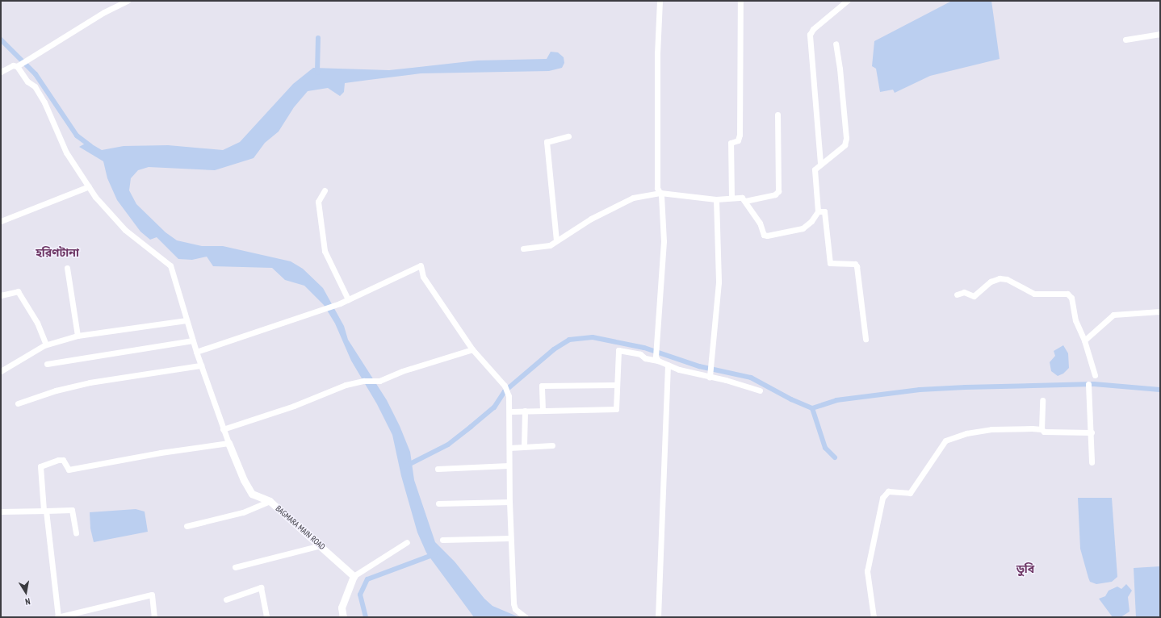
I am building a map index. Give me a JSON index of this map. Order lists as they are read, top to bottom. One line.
{"streets":{"street":["BAGMARA MAIN ROAD"]},"districts":["হরিণটানা","ডুবি"],"north":"bottom"}
